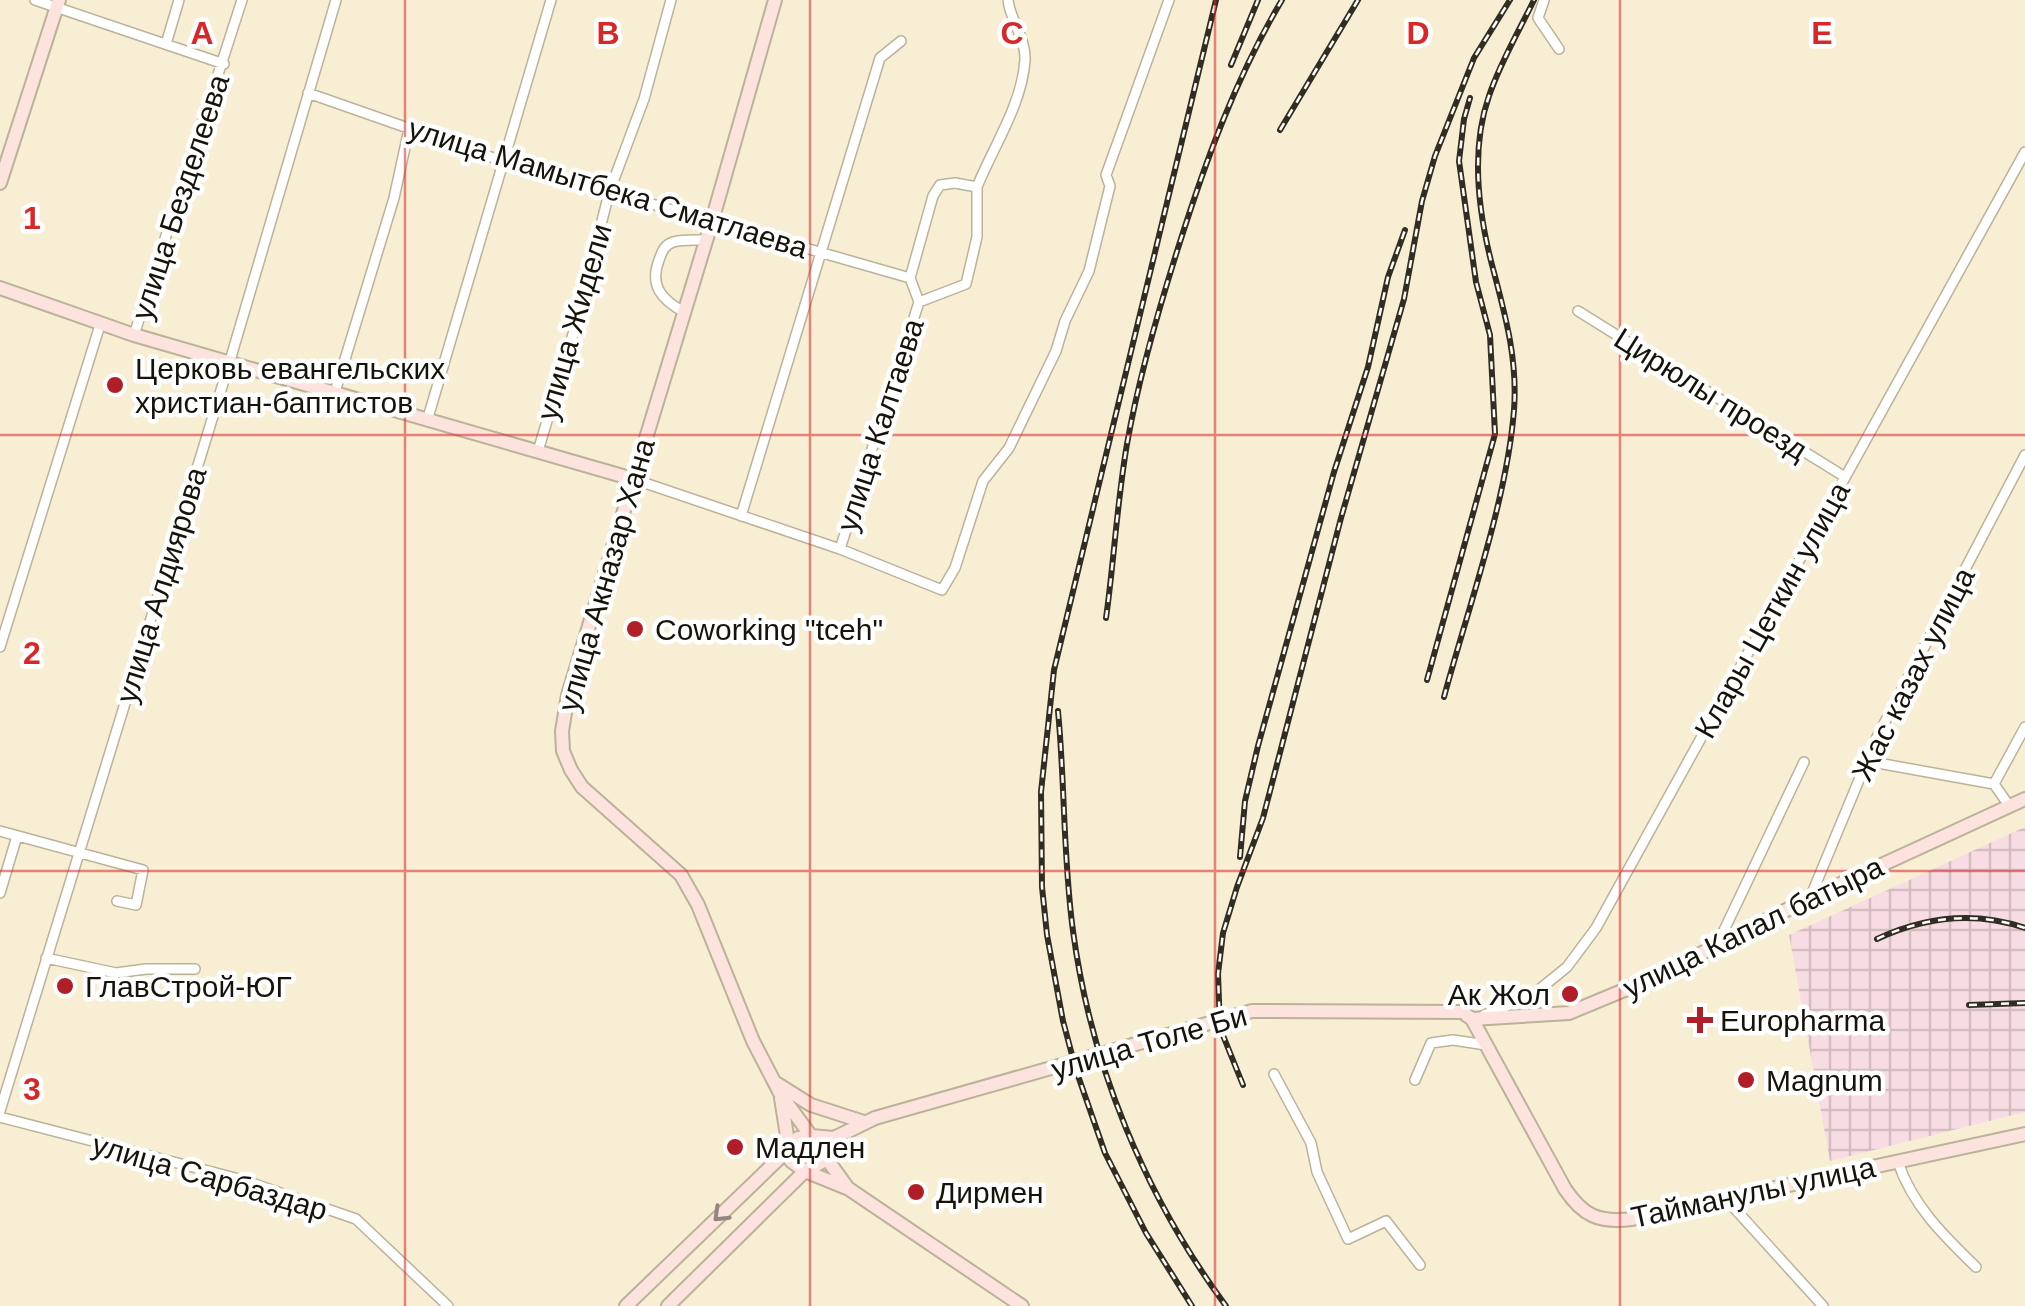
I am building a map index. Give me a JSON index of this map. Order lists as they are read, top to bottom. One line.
{"streets":{"main road":["улица Акназар Хана","улица Капал батыра","улица Толе Би","Тайманулы улица"],"street":["улица Мамытбека Сматлаева","улица Безделеева","улица Жидели","Цирюлы проезд","улица Калтаева","улица Алдиярова","Клары Цеткин улица","Жас казах улица","улица Сарбаздар"]},"crossings":[["улица Мамытбека Сматлаева","улица Жидели"],["улица Мамытбека Сматлаева","улица Калтаева"],["улица Мамытбека Сматлаева","улица Акназар Хана"],["улица Мамытбека Сматлаева","улица Алдиярова"],["Цирюлы проезд","Клары Цеткин улица"],["улица Алдиярова","улица Сарбаздар"],["Клары Цеткин улица","улица Капал батыра"],["Клары Цеткин улица","улица Толе Би"],["Клары Цеткин улица","Тайманулы улица"],["Жас казах улица","улица Капал батыра"],["улица Капал батыра","улица Толе Би"],["улица Капал батыра","Тайманулы улица"],["улица Толе Би","Тайманулы улица"]],"places":{"other":["Церковь евангельских христиан-баптистов","Coworking \"tceh\"","ГлавСтрой-ЮГ","Ак Жол","Magnum","Мадлен","Дирмен"],"health":["Europharma"]},"grid":{"columns":["A","B","C","D","E"],"rows":["1","2","3"]}}
